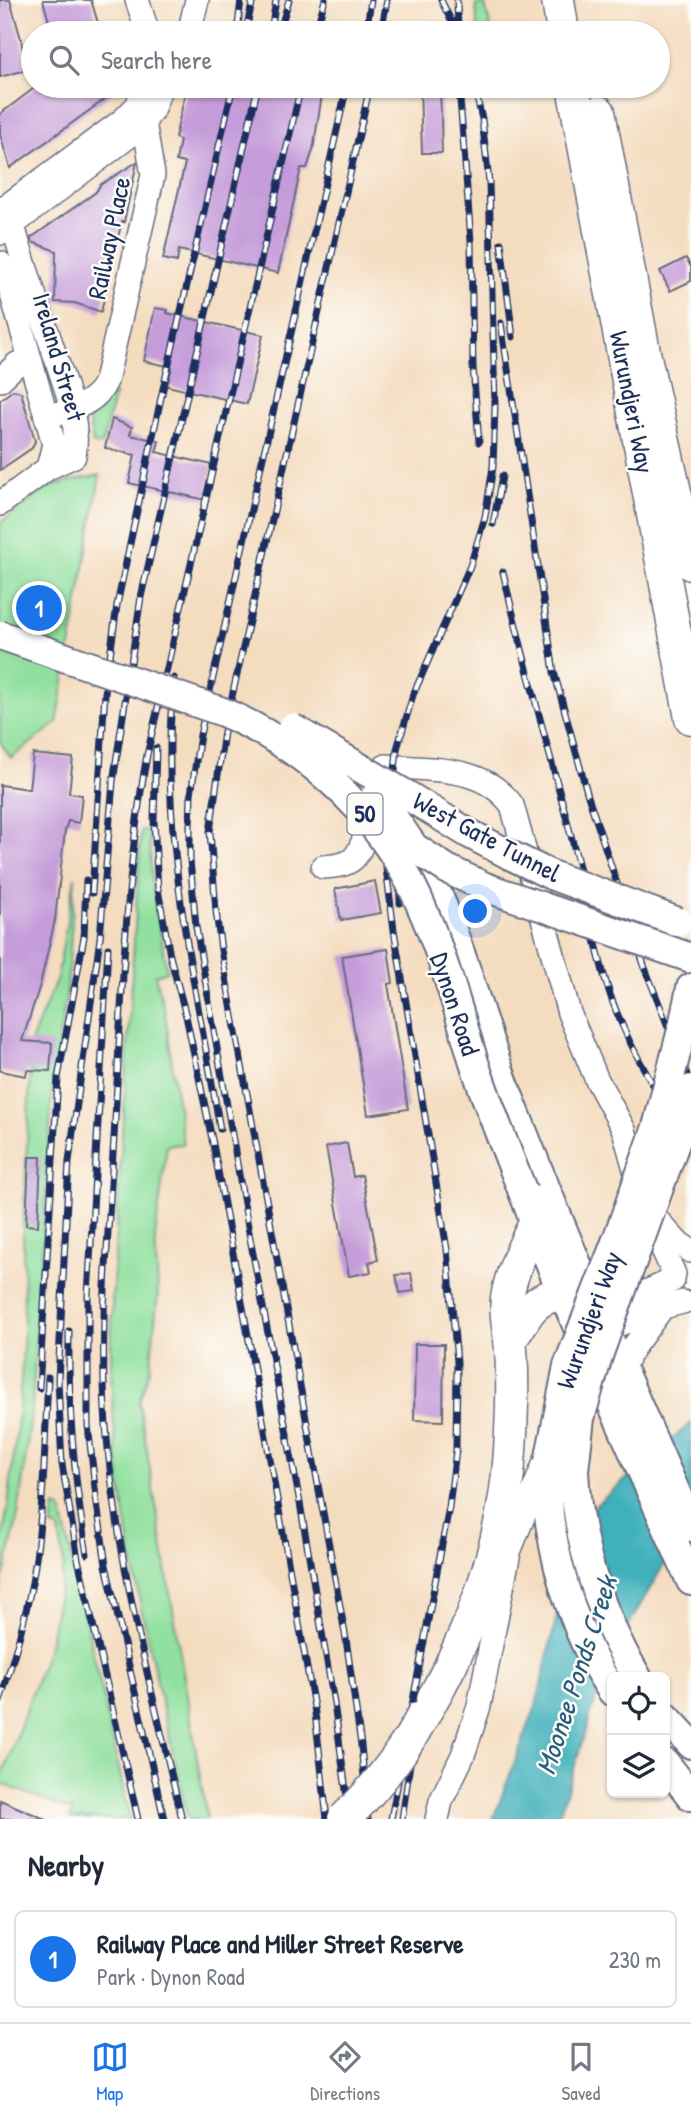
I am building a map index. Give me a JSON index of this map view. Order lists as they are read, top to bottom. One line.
{"streets":{"highway":["Wurundjeri Way"],"main road":["50","West Gate Tunnel","Dynon Road"],"street":["Railway Place","Ireland Street"]},"crossings":[["Railway Place","Ireland Street"],["West Gate Tunnel","Dynon Road"]],"water":["Moonee Ponds Creek"],"page":{"search":"Search here","pins":"1","heading":"Nearby","list":[{"mark":"1","name":"Railway Place and Miller Street Reserve","note":"Park · Dynon Road","value":"230 m"}],"nav":["Map","Directions","Saved"]}}
